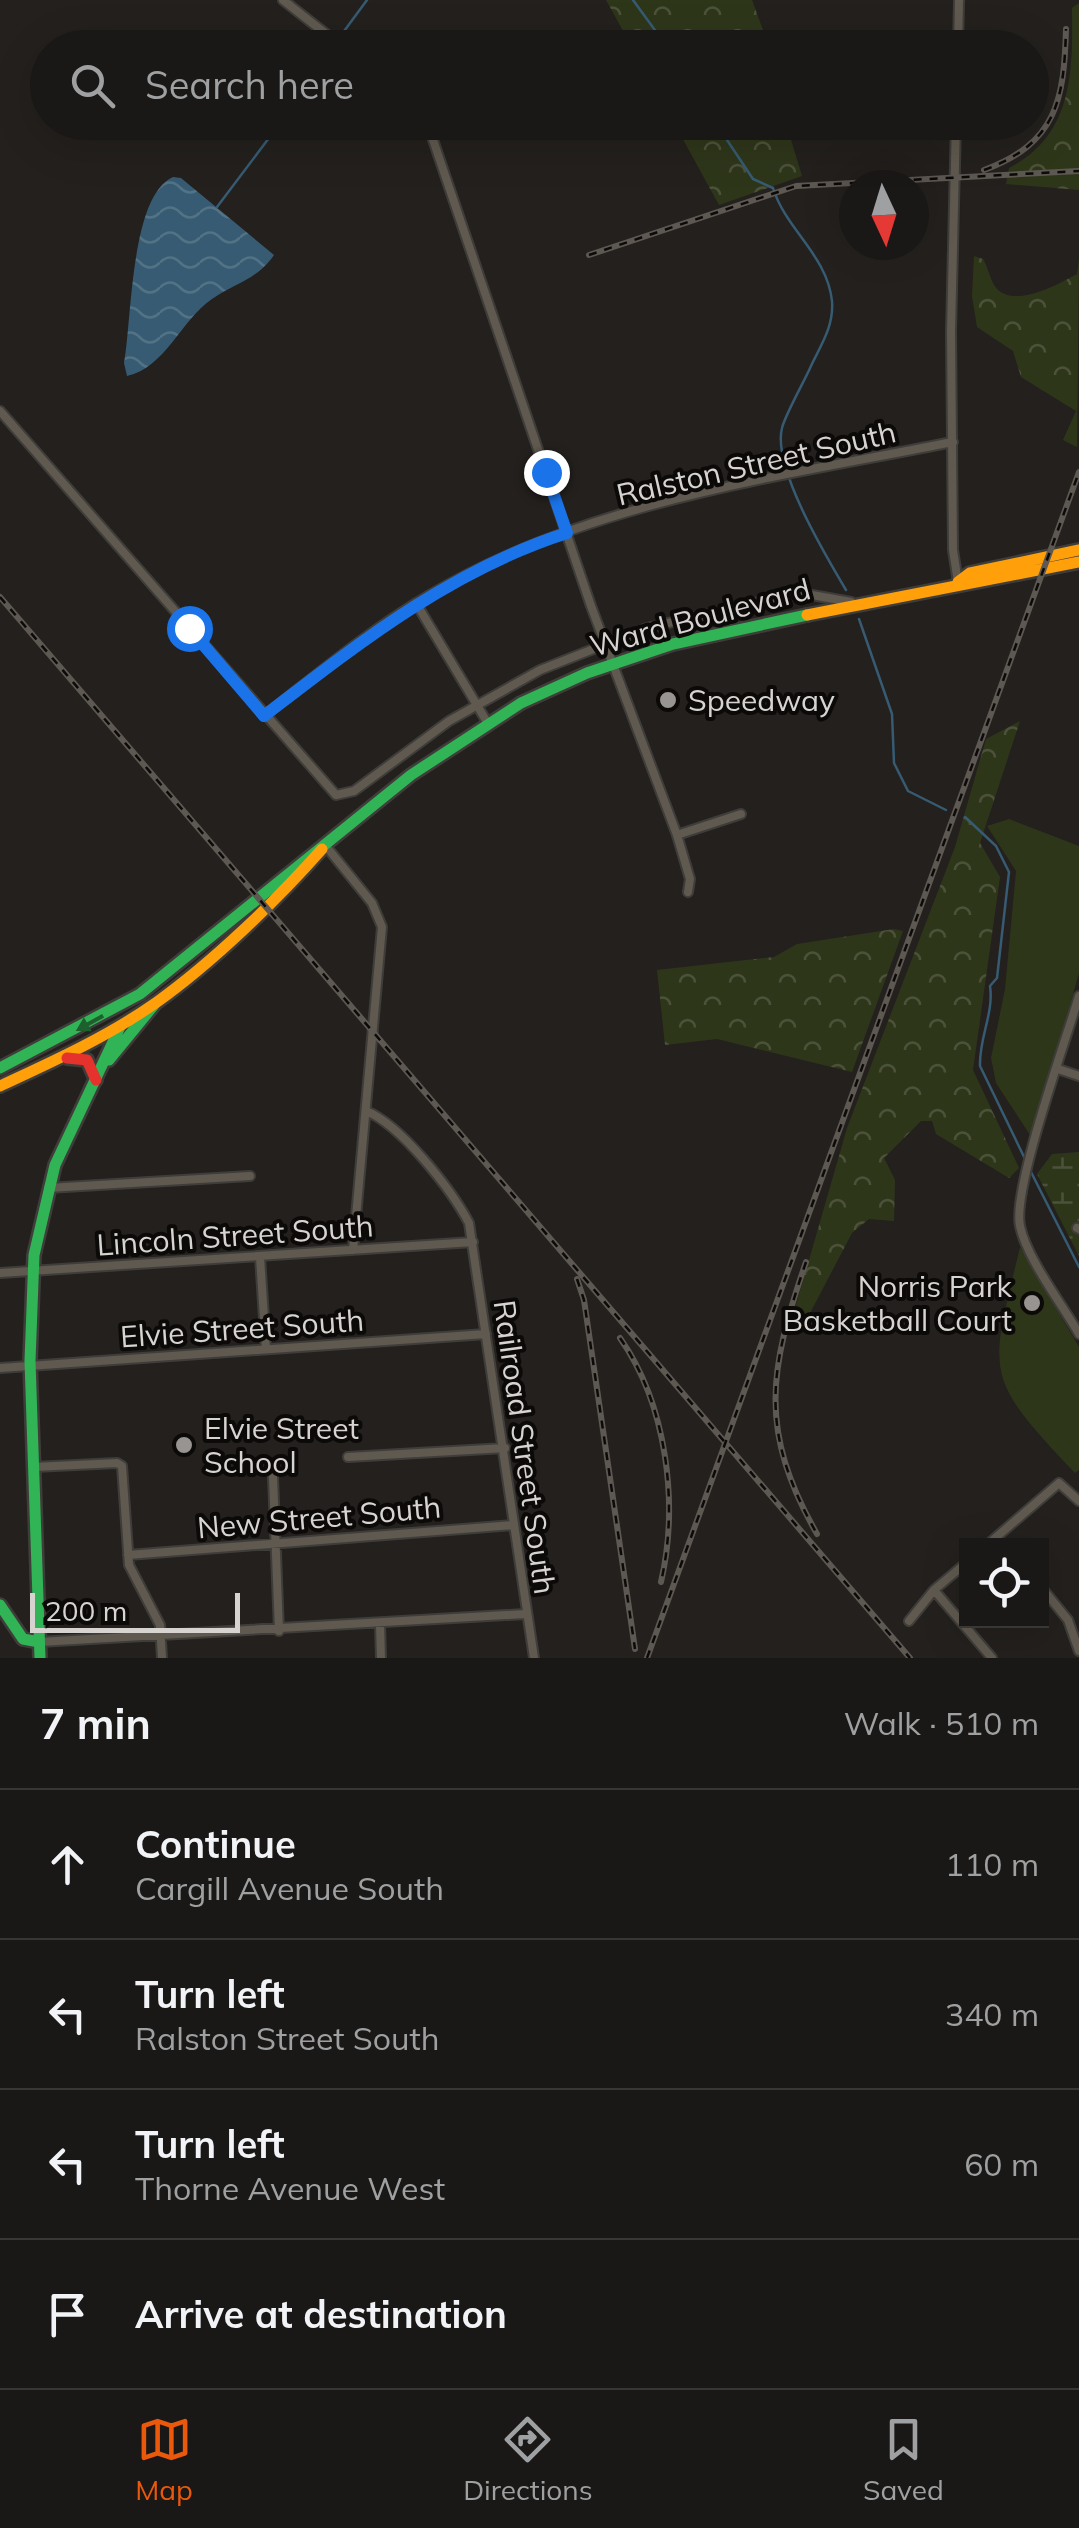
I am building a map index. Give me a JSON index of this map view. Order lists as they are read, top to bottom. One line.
{"streets":{"main road":["Ward Boulevard"],"street":["Ralston Street South","Lincoln Street South","Elvie Street South","Railroad Street South","New Street South"]},"crossings":[["Lincoln Street South","Railroad Street South"],["Elvie Street South","Railroad Street South"],["Railroad Street South","New Street South"]],"places":["Speedway","Norris Park Basketball Court","Elvie Street School"],"scale_bar":"200 m","north":"bottom","page":{"search":"Search here","scale":"200 m","heading":["7 min","Walk · 510 m"],"list":[["Continue","Cargill Avenue South","110 m"],["Turn left","Ralston Street South","340 m"],["Turn left","Thorne Avenue West","60 m"],"Arrive at destination"],"nav":["Map","Directions","Saved"]}}
